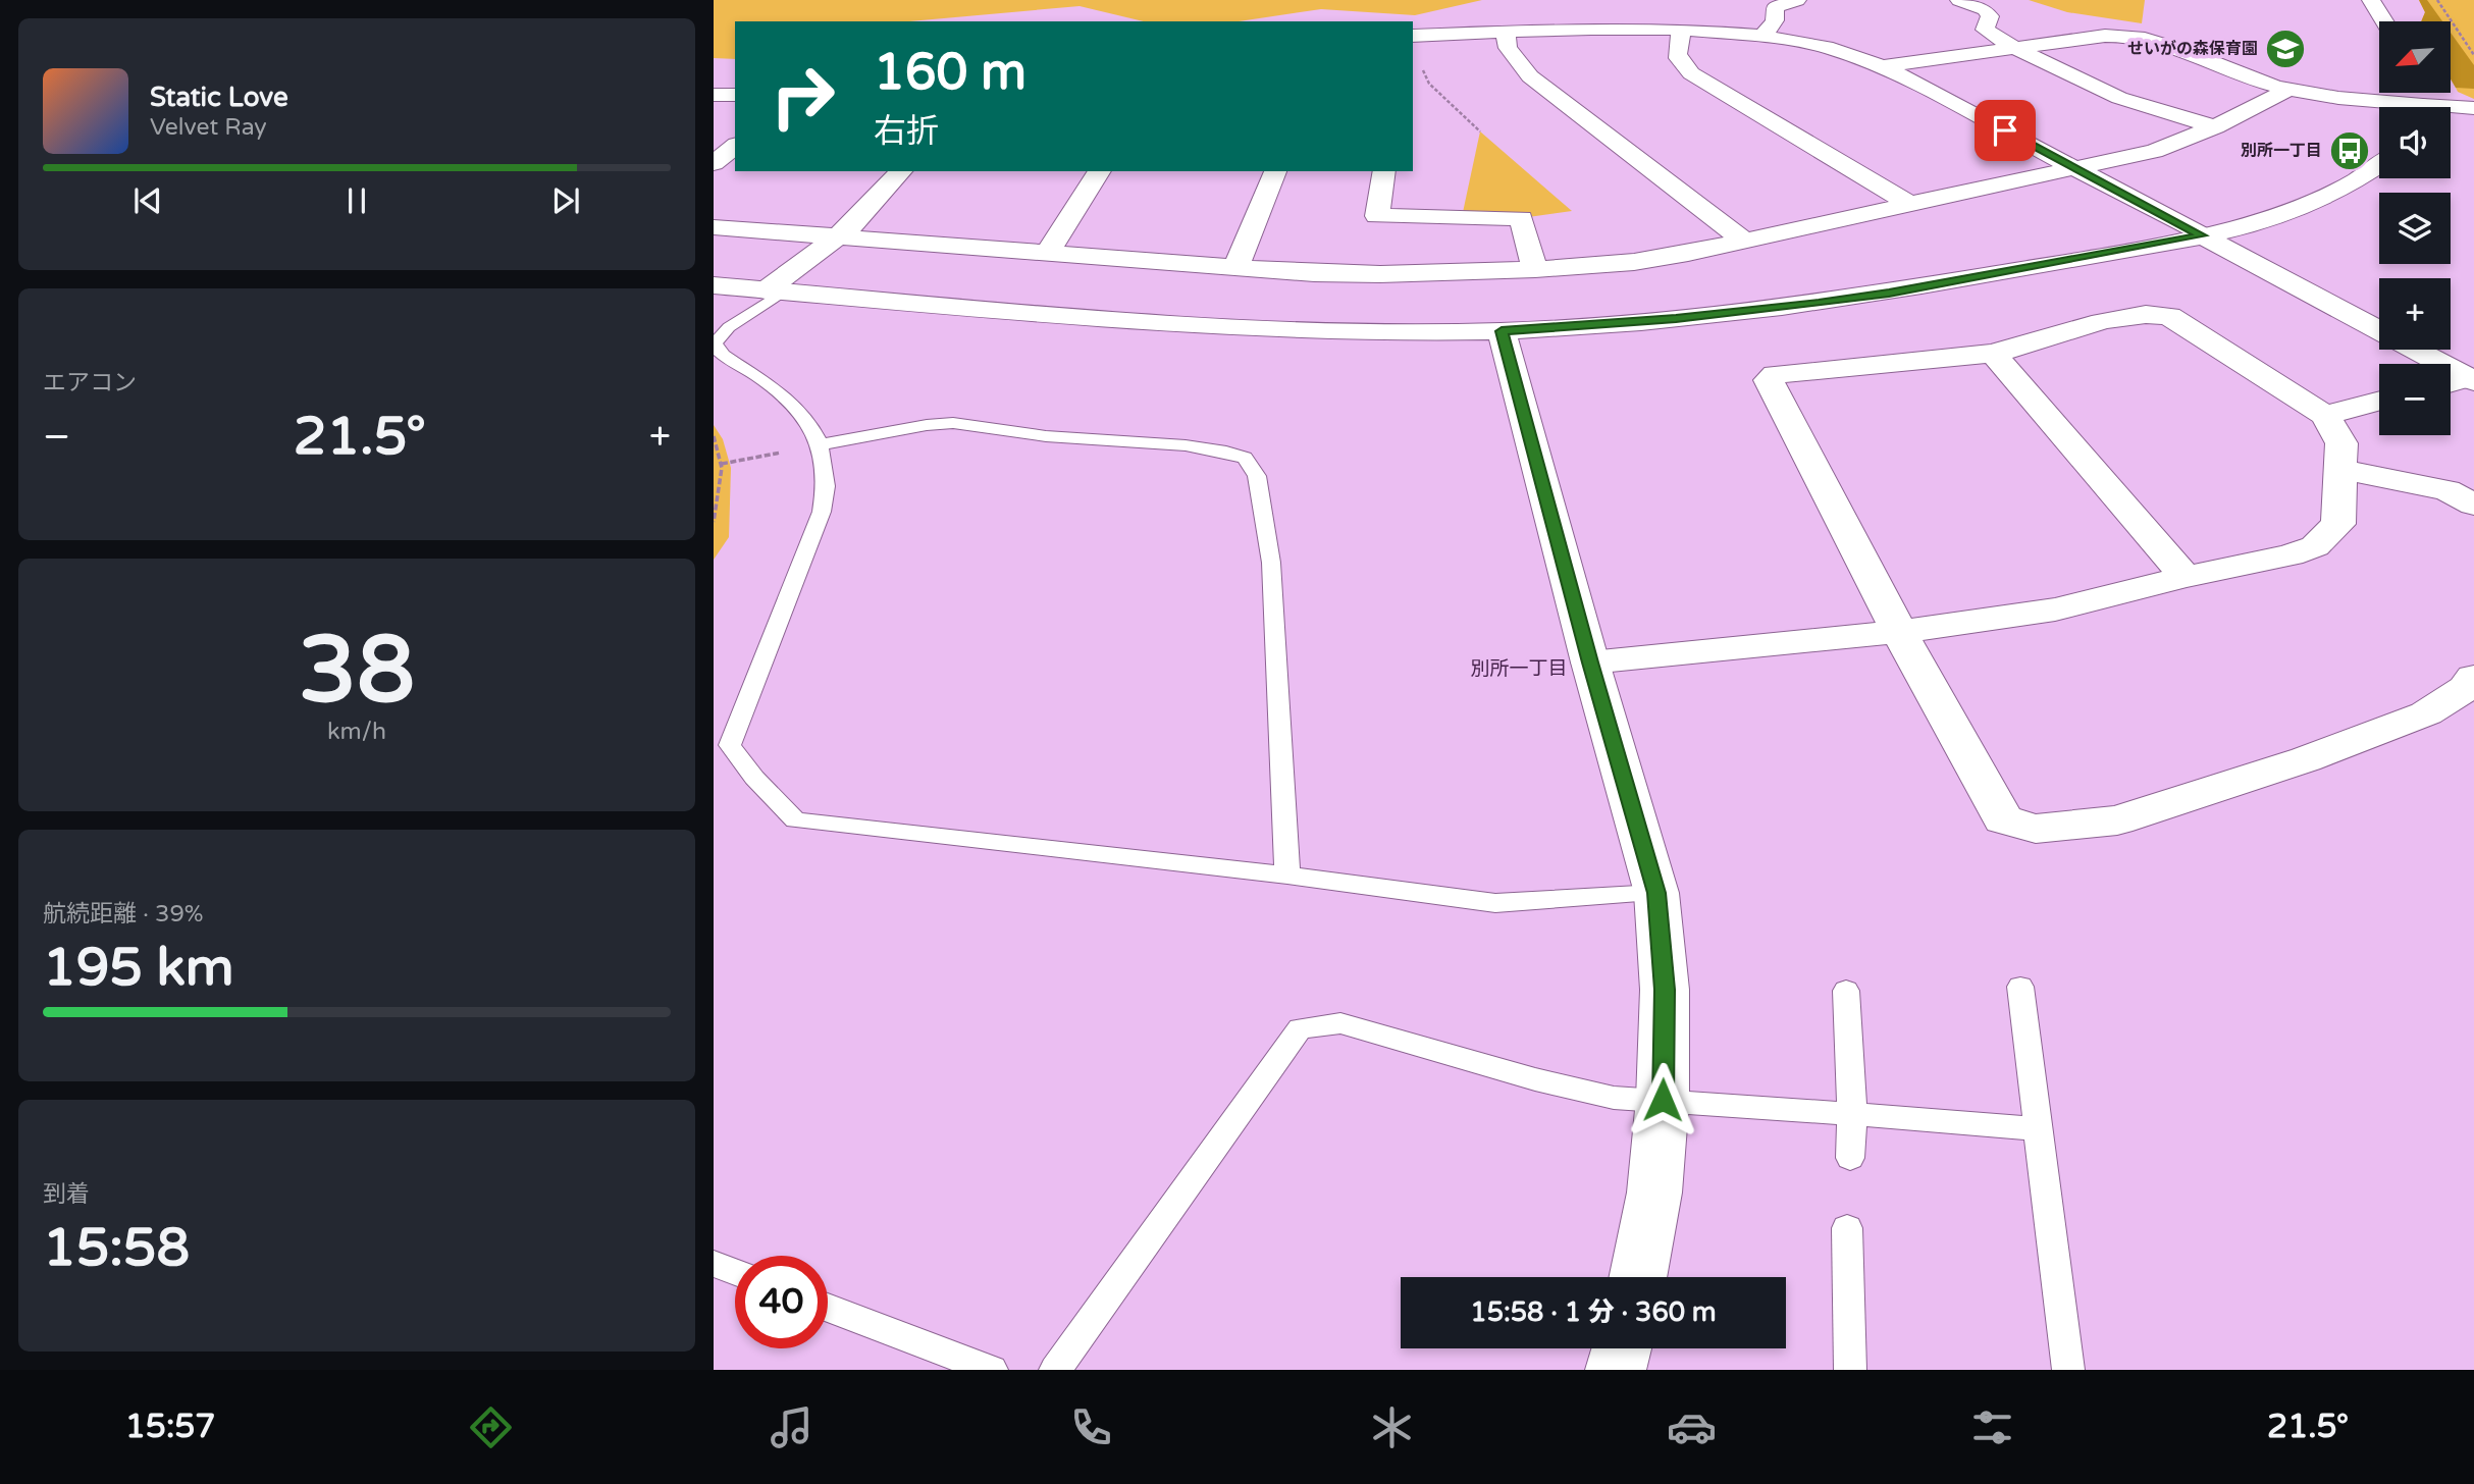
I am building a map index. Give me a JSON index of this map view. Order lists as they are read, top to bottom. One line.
{"districts":["別所一丁目"],"places":{"school or university":["せいがの森保育園"],"bus stop":["別所一丁目"]},"north":"bottom left","page":{"map_buttons":["+","−"],"turn":["160 m","右折"],"song":["Static Love","Velvet Ray"],"tile":["エアコン",["38","km/h"],["航続距離 · 39%","195 km"],["到着","15:58"]],"heat":["−","21.5°","+"],"limit":"40","trip":"15:58 · 1 分 · 360 m","tabs":["15:57","21.5°"]}}
